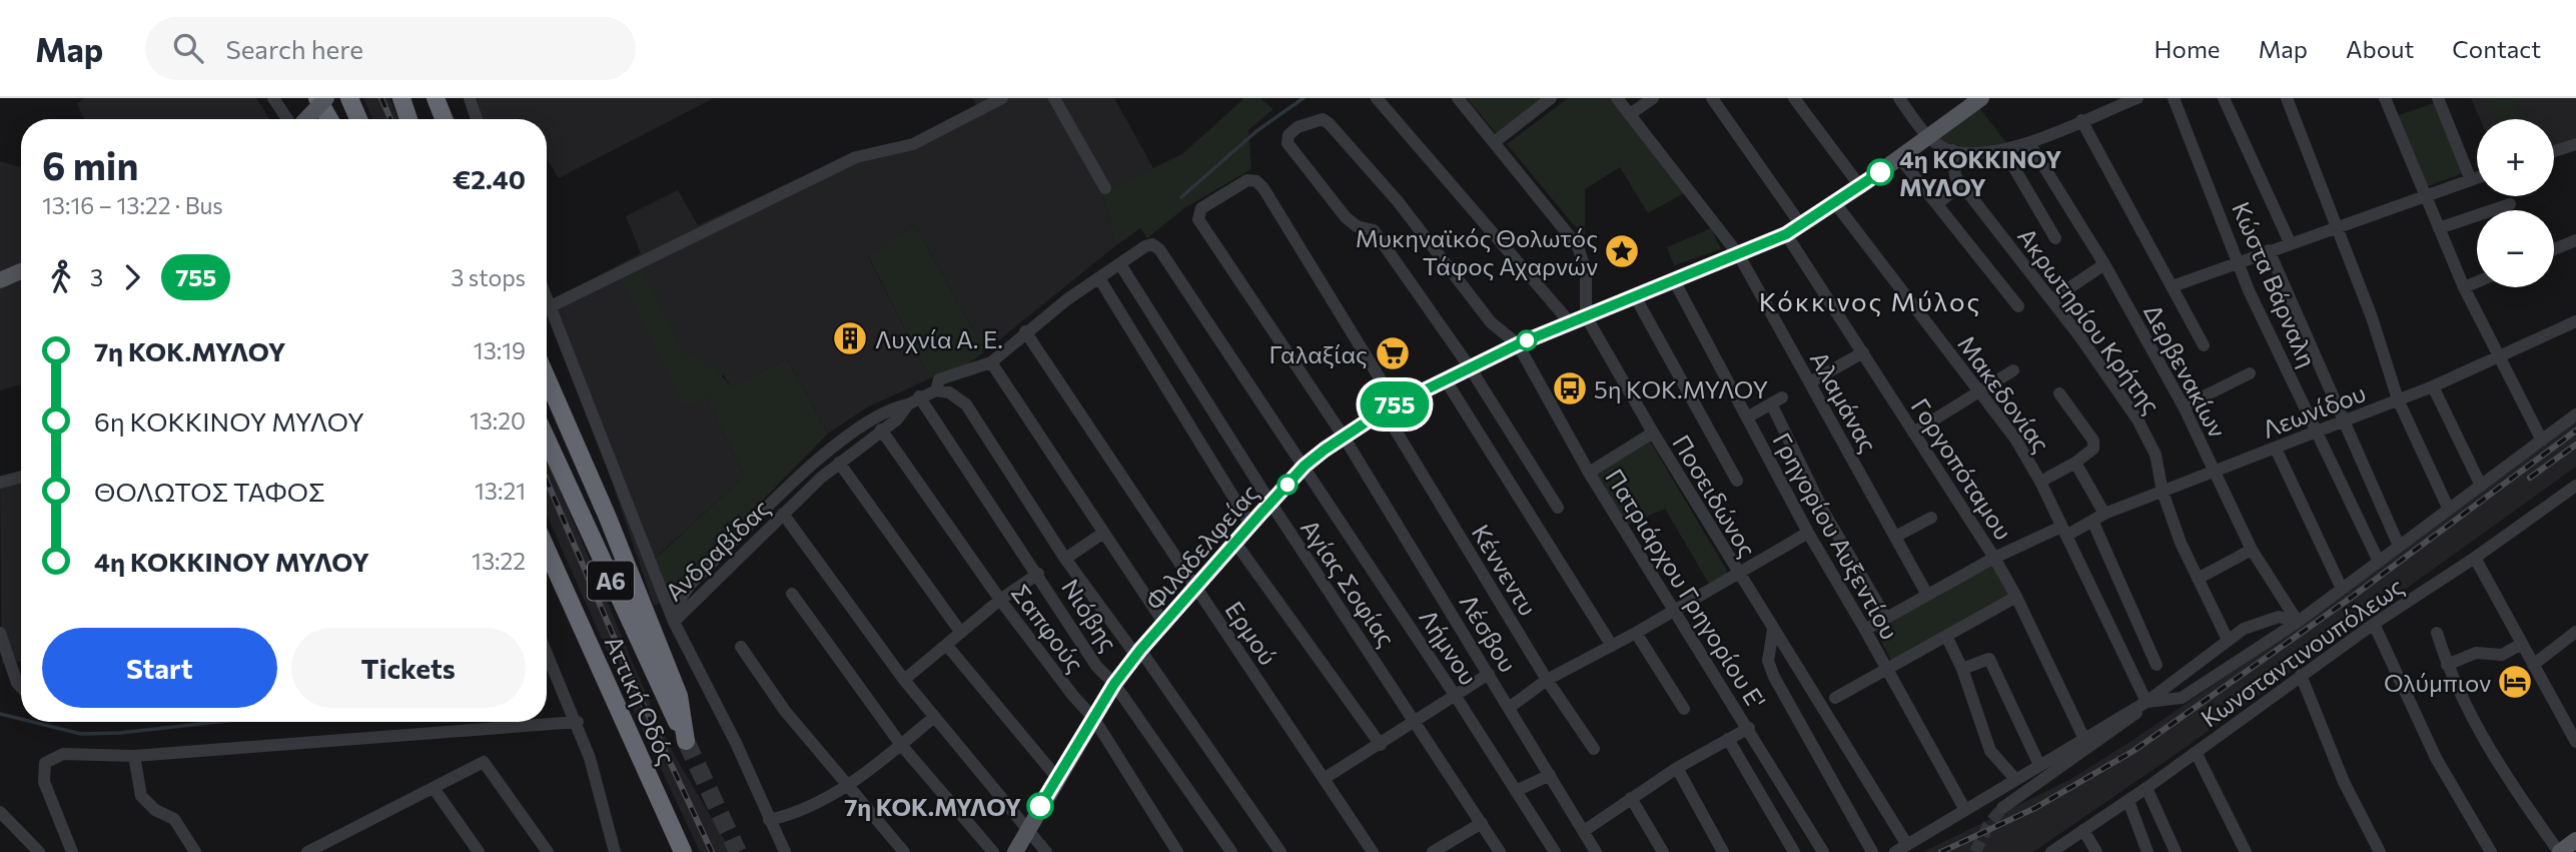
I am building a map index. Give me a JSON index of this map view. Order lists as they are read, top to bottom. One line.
{"streets":{"highway":["Α6","Αττική Οδός"],"main road":["Φιλαδελφείας"],"street":["Κώστα Βάρναλη","Ακρωτηρίου Κρήτης","Δερβενακίων","Μακεδονίας","Αλαμάνας","Λεωνίδου","Γοργοπόταμου","Ποσειδώνος","Γρηγορίου Αυξεντίου","Ανδραβίδας","Κέννεντυ","Αγίας Σοφίας","Πατριάρχου Γρηγορίου E'","Νιόβης","Σαπφούς","Ερμού","Λέσβου","Λήμνου","Κωνσταντινουπόλεως"]},"crossings":[["Κώστα Βάρναλη","Λεωνίδου"],["Κώστα Βάρναλη","Κωνσταντινουπόλεως"],["Ακρωτηρίου Κρήτης","Λεωνίδου"],["Ακρωτηρίου Κρήτης","Κωνσταντινουπόλεως"],["Δερβενακίων","Λεωνίδου"],["Δερβενακίων","Κωνσταντινουπόλεως"],["Μακεδονίας","Λεωνίδου"],["Μακεδονίας","Φιλαδελφείας"],["Μακεδονίας","Κωνσταντινουπόλεως"],["Αλαμάνας","Λεωνίδου"],["Αλαμάνας","Φιλαδελφείας"],["Λεωνίδου","Γοργοπόταμου"],["Λεωνίδου","Γρηγορίου Αυξεντίου"],["Γοργοπόταμου","Φιλαδελφείας"],["Γοργοπόταμου","Κωνσταντινουπόλεως"],["Ποσειδώνος","Φιλαδελφείας"],["Ποσειδώνος","Κωνσταντινουπόλεως"],["Γρηγορίου Αυξεντίου","Φιλαδελφείας"],["Γρηγορίου Αυξεντίου","Κωνσταντινουπόλεως"],["Φιλαδελφείας","Κέννεντυ"],["Φιλαδελφείας","Αγίας Σοφίας"],["Φιλαδελφείας","Πατριάρχου Γρηγορίου E'"],["Φιλαδελφείας","Νιόβης"],["Φιλαδελφείας","Σαπφούς"],["Φιλαδελφείας","Ερμού"],["Φιλαδελφείας","Λέσβου"],["Φιλαδελφείας","Λήμνου"],["Ανδραβίδας","Νιόβης"],["Ανδραβίδας","Σαπφούς"],["Κέννεντυ","Λέσβου"],["Αγίας Σοφίας","Λήμνου"]],"districts":["Κόκκινος Μύλος"],"places":{"other":["4η ΚΟΚΚΙΝΟΥ ΜΥΛΟΥ","7η ΚΟΚ.ΜΥΛΟΥ"],"place":["Μυκηναϊκός Θολωτός Τάφος Αχαρνών"],"building":["Λυχνία A. E."],"supermarket":["Γαλαξίας"],"bus stop":["5η ΚΟΚ.ΜΥΛΟΥ"],"hotel":["Ολύμπιον"]},"lines":["bus line 755"],"page":{"header":"Map","search":"Search here","nav":["Home","Map","About","Contact"],"on_map":"755","map_buttons":["+","−"],"heading":["6 min","13:16 – 13:22 · Bus","€2.40"],"legs":["3","755","3 stops"],"list":[{"name":"7η ΚΟΚ.ΜΥΛΟΥ","value":"13:19"},{"name":"6η ΚΟΚΚΙΝΟΥ ΜΥΛΟΥ","value":"13:20"},{"name":"ΘΟΛΩΤΟΣ ΤΑΦΟΣ","value":"13:21"},{"name":"4η ΚΟΚΚΙΝΟΥ ΜΥΛΟΥ","value":"13:22"}],"buttons":["Start","Tickets"]}}
